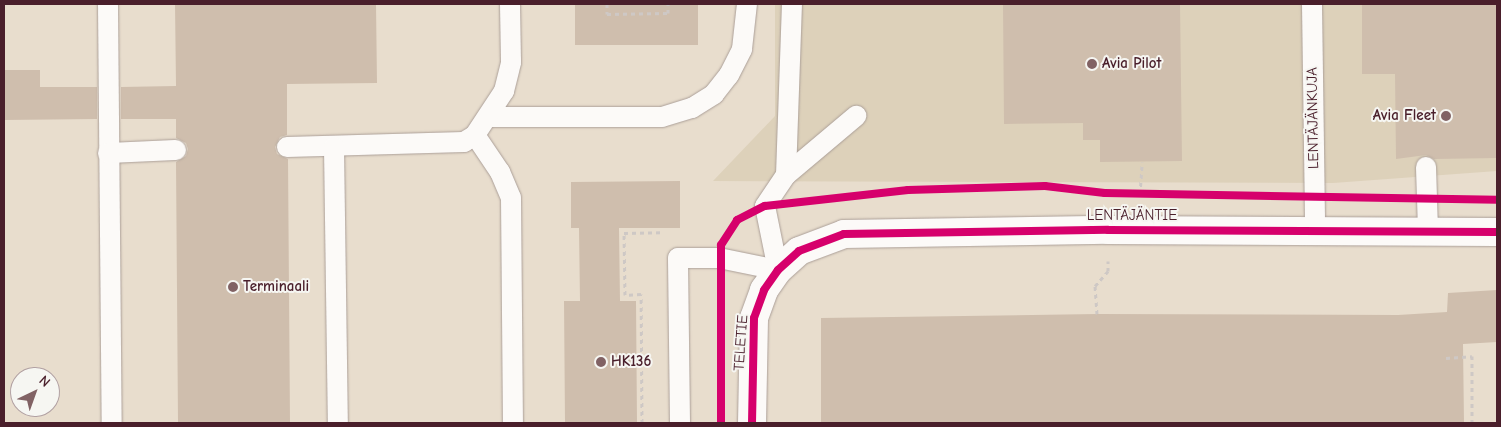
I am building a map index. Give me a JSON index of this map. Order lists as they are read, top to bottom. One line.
{"streets":{"street":["LENTÄJÄNTIE","TELETIE"],"lane":["LENTÄJÄNKUJA"]},"crossings":[["LENTÄJÄNKUJA","LENTÄJÄNTIE"],["LENTÄJÄNTIE","TELETIE"]],"places":["Avia Pilot","Avia Fleet","Terminaali","HK136"],"north":"top right"}
